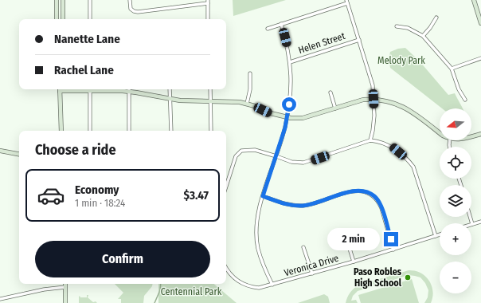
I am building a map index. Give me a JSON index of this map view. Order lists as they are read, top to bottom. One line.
{"streets":{"street":["Helen Street","Veronica Drive"]},"parks":["Melody Park","Centennial Park"],"places":["Paso Robles High School"],"north":"left","page":{"banner":["Nanette Lane","Rachel Lane"],"map_buttons":["+","−"],"heading":"Choose a ride","list":[{"name":"Economy","note":"1 min · 18:24","value":"$3.47"}],"bubble":"2 min","buttons":"Confirm"}}
